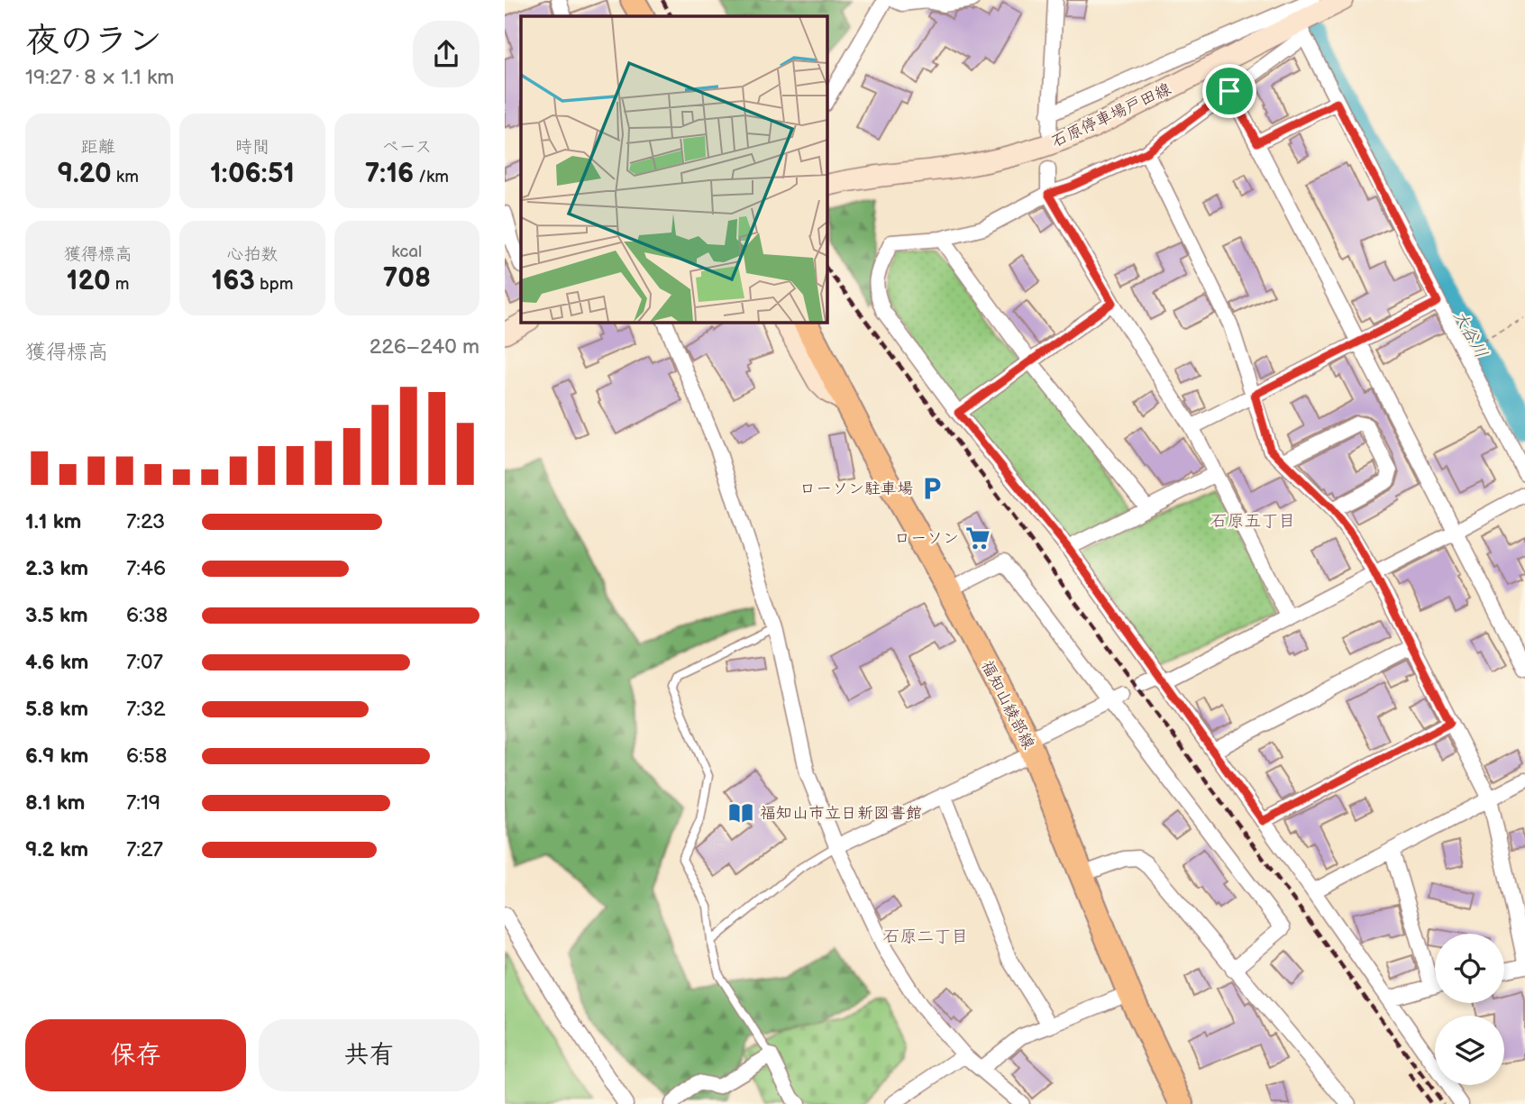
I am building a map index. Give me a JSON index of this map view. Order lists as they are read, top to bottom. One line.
{"streets":{"main road":["石原停車場戸田線","福知山綾部線"]},"districts":["石原五丁目","石原二丁目"],"water":["大谷川"],"places":{"parking":["ローソン駐車場"],"supermarket":["ローソン"],"library":["福知山市立日新図書館"]},"page":{"heading":["夜のラン","19:27 · 8 × 1.1 km"],"stats":[["距離","9.20 km"],["時間","1:06:51"],["ペース","7:16 /km"],["獲得標高","120 m"],["心拍数","163 bpm"],["kcal","708"]],"chart":["獲得標高","226–240 m"],"list":[{"name":"1.1 km","note":"7:23"},{"name":"2.3 km","note":"7:46"},{"name":"3.5 km","note":"6:38"},{"name":"4.6 km","note":"7:07"},{"name":"5.8 km","note":"7:32"},{"name":"6.9 km","note":"6:58"},{"name":"8.1 km","note":"7:19"},{"name":"9.2 km","note":"7:27"}],"buttons":["保存","共有"]}}
